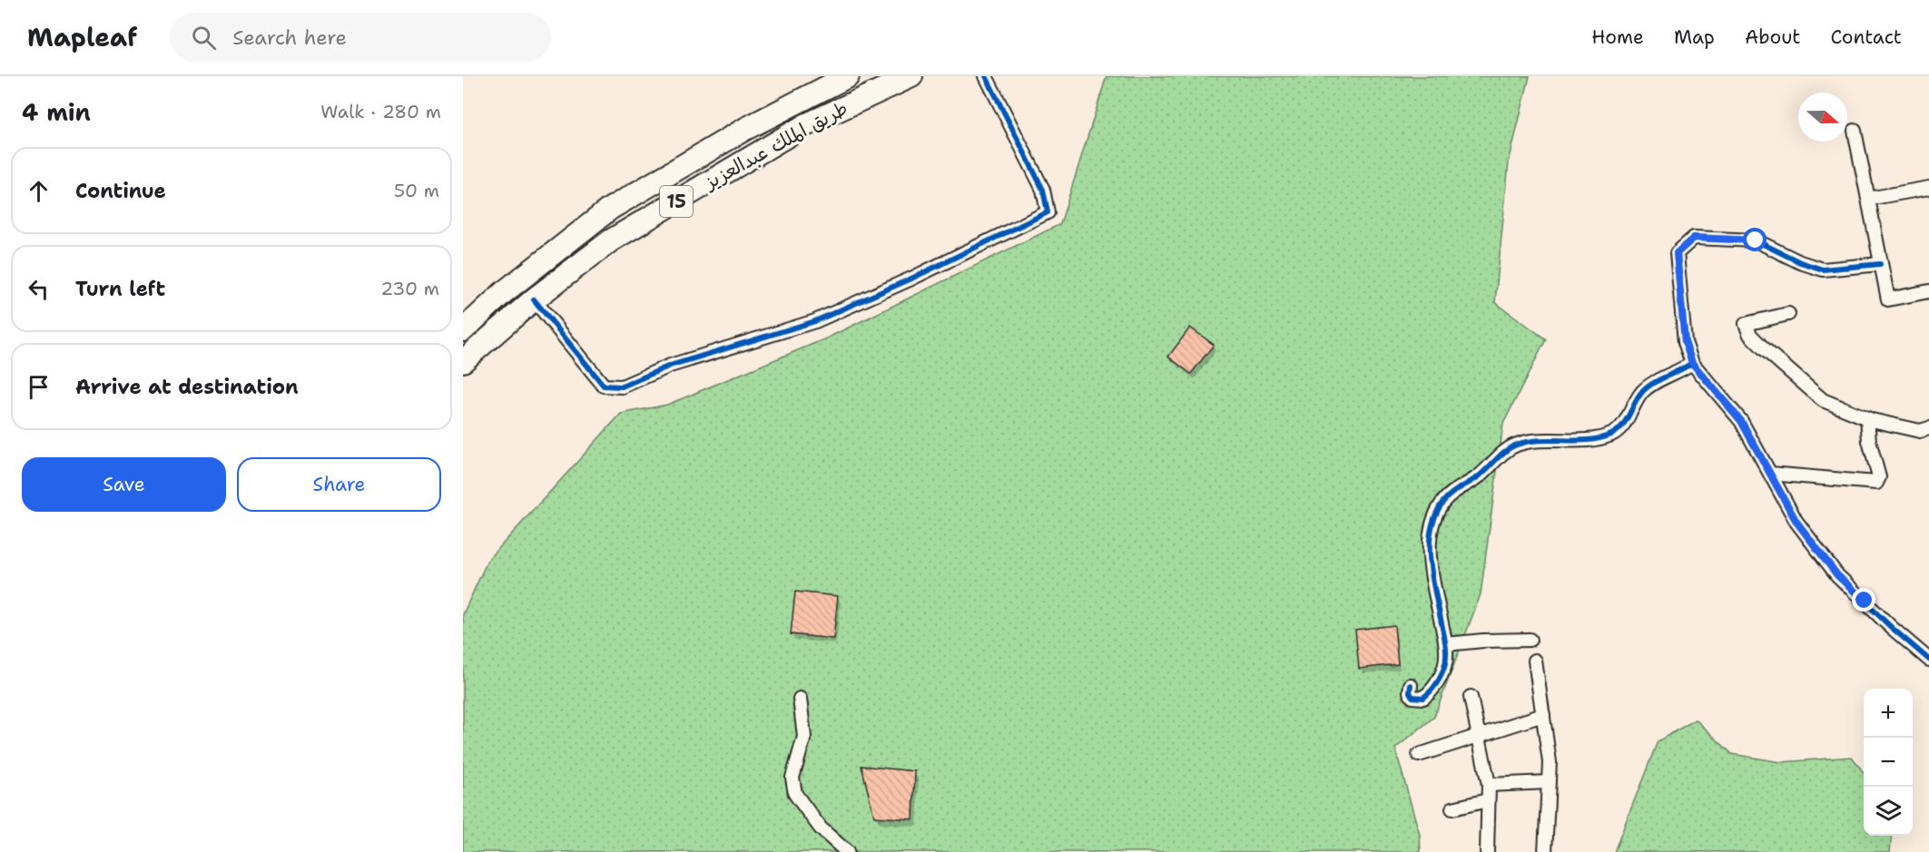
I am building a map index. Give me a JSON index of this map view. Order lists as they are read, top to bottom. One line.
{"streets":{"highway":["طريق الملك عبدالعزيز","15"]},"north":"right","page":{"header":"Mapleaf","search":"Search here","nav":["Home","Map","About","Contact"],"heading":["4 min","Walk · 280 m"],"list":[["Continue","50 m"],["Turn left","230 m"],"Arrive at destination"],"buttons":["Save","Share"],"map_buttons":["+","−"]}}
